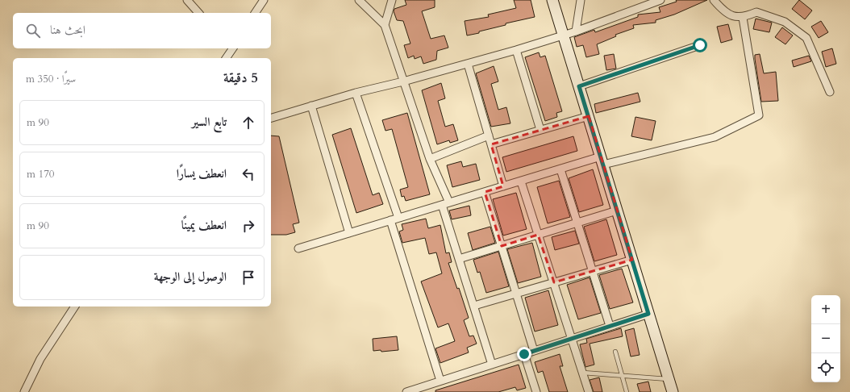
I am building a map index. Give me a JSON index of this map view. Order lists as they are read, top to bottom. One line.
{"page":{"search":"ابحث هنا","heading":["5 دقيقة","سيرًا · 350 m"],"list":[["تابع السير","90 m"],["انعطف يسارًا","170 m"],["انعطف يمينًا","90 m"],"الوصول إلى الوجهة"],"map_buttons":["+","−"]}}
